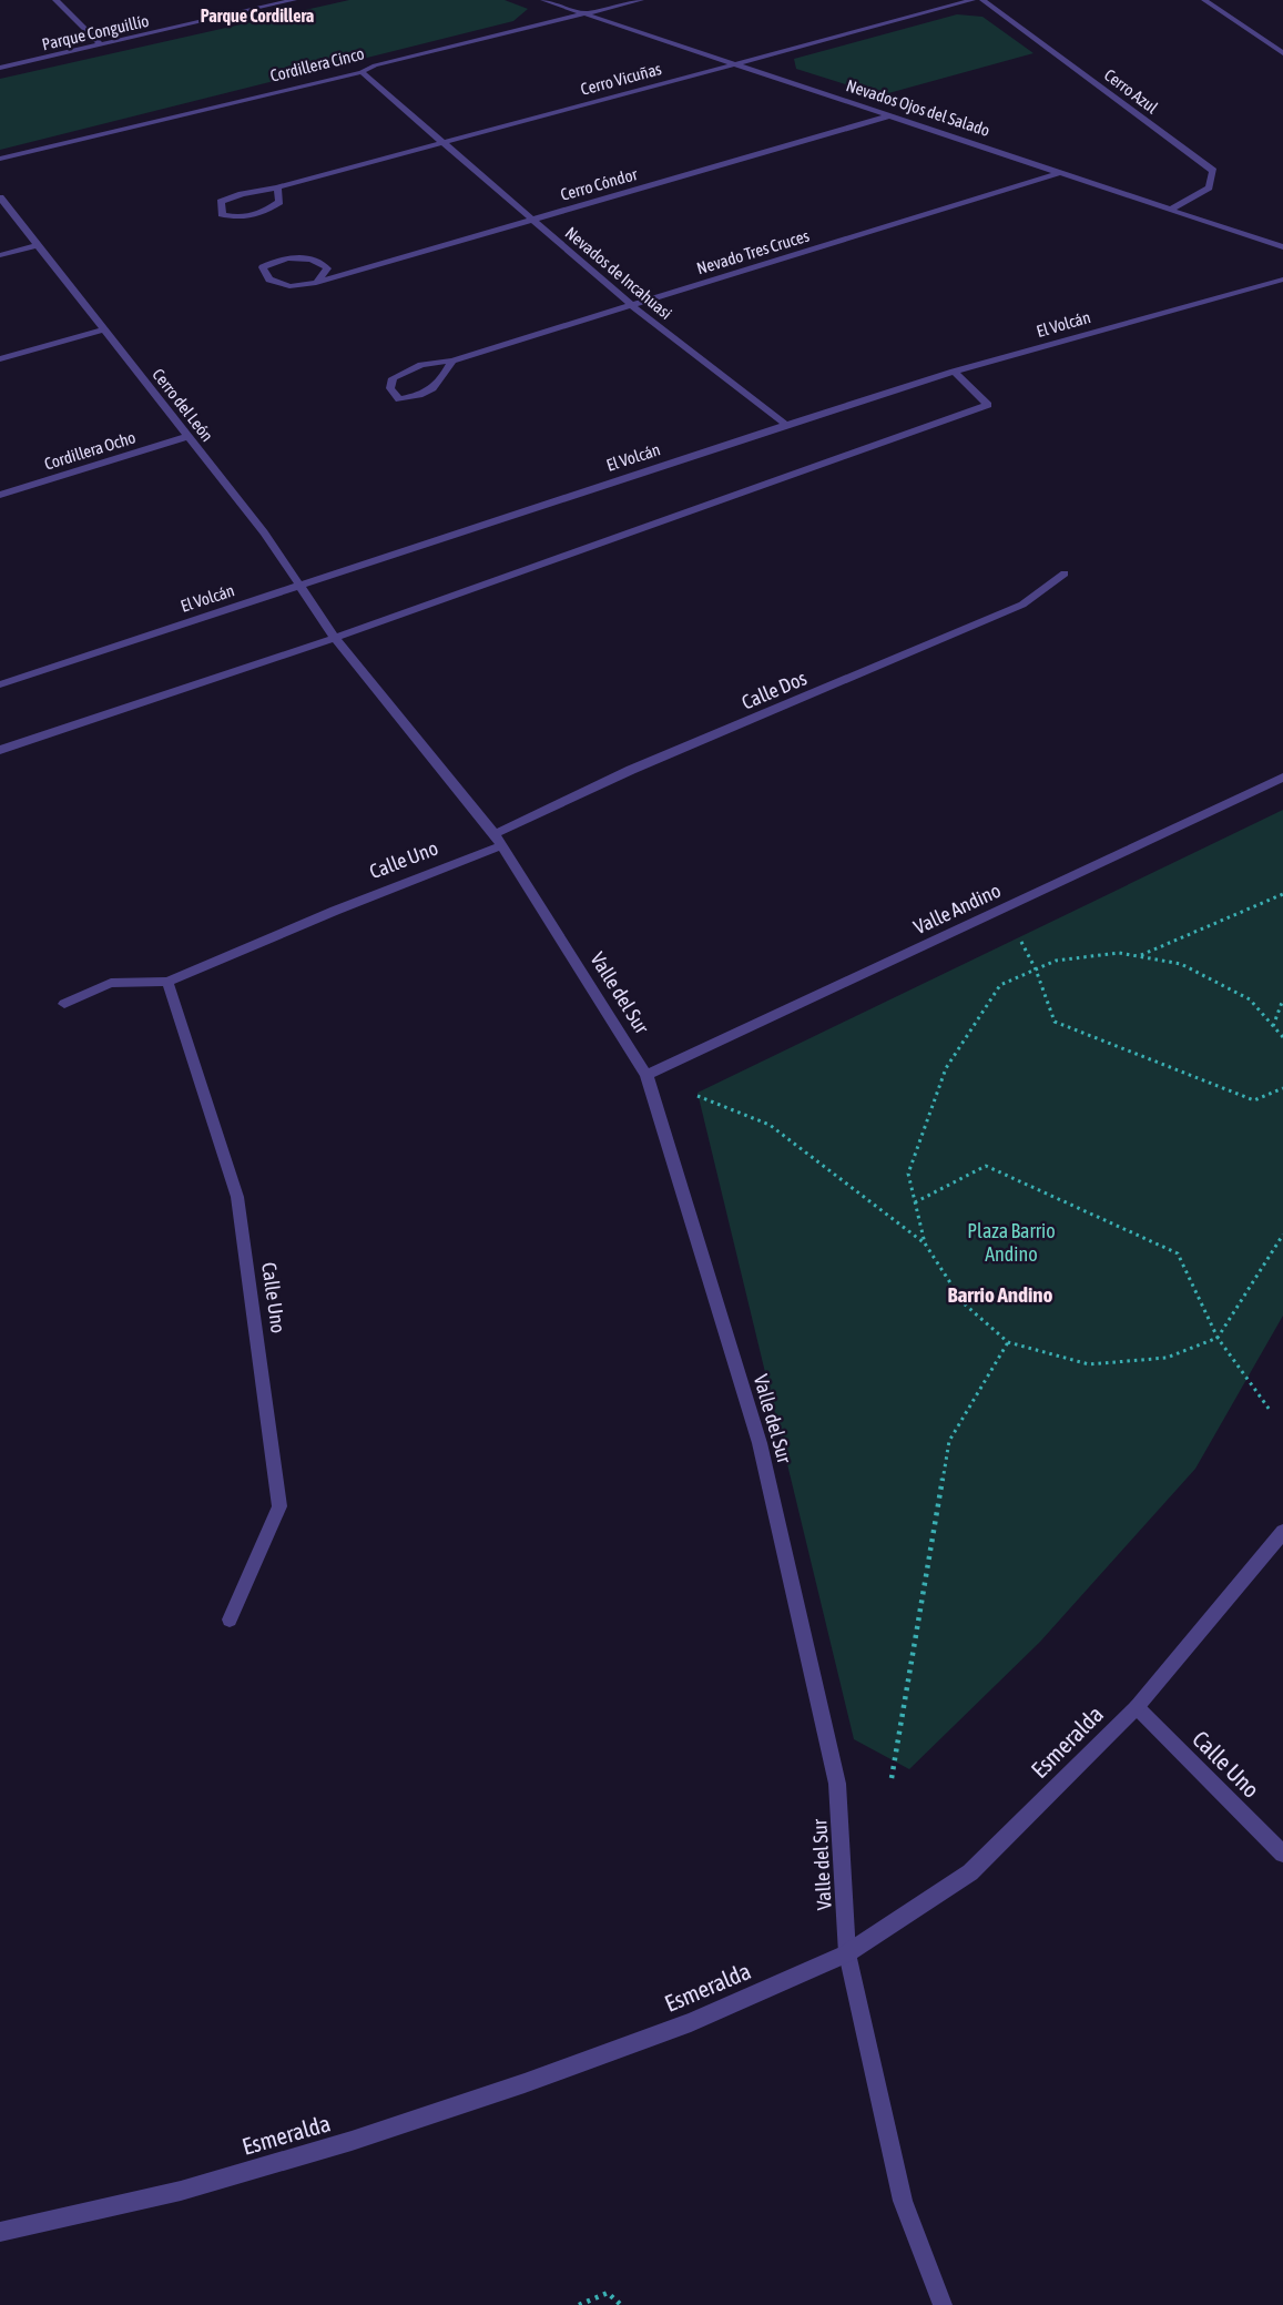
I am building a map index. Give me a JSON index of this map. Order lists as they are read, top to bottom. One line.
{"streets":{"street":["Parque Conguillío","Cordillera Cinco","Cerro Vicuñas","Cerro Azul","Nevados Ojos del Salado","Cerro Cóndor","Nevado Tres Cruces","Nevados de Incahuasi","El Volcán","Cerro del León","Cordillera Ocho","Calle Dos","Calle Uno","Valle Andino","Valle del Sur","Esmeralda"]},"crossings":[["Cordillera Cinco","Nevados Ojos del Salado"],["Cordillera Cinco","Nevados de Incahuasi"],["Cerro Vicuñas","Nevados Ojos del Salado"],["Cerro Vicuñas","Nevados de Incahuasi"],["Cerro Azul","Nevados Ojos del Salado"],["Nevados Ojos del Salado","Cerro Cóndor"],["Nevados Ojos del Salado","Nevado Tres Cruces"],["Cerro Cóndor","Nevados de Incahuasi"],["Nevado Tres Cruces","Nevados de Incahuasi"],["Nevados de Incahuasi","El Volcán"],["El Volcán","Cerro del León"],["Cerro del León","Cordillera Ocho"],["Cerro del León","Valle del Sur"],["Calle Dos","Calle Uno"],["Calle Dos","Valle del Sur"],["Calle Uno","Valle del Sur"],["Calle Uno","Esmeralda"],["Valle Andino","Valle del Sur"],["Valle del Sur","Esmeralda"]],"districts":["Parque Cordillera","Barrio Andino"],"parks":["Plaza Barrio Andino"]}
